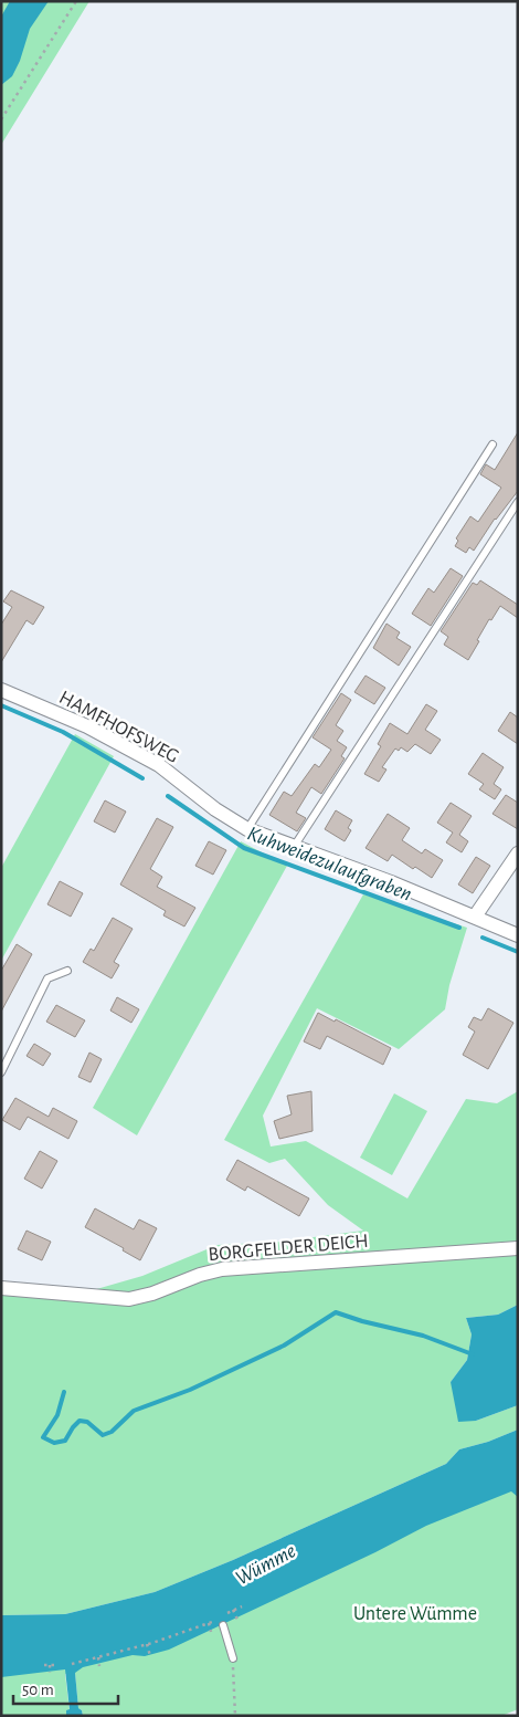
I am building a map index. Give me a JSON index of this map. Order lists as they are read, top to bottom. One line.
{"streets":{"street":["HAMFHOFSWEG","BORGFELDER DEICH"]},"water":["Kuhweidezulaufgraben","Wümme"],"parks":["Untere Wümme"],"scale_bar":"50 m"}
